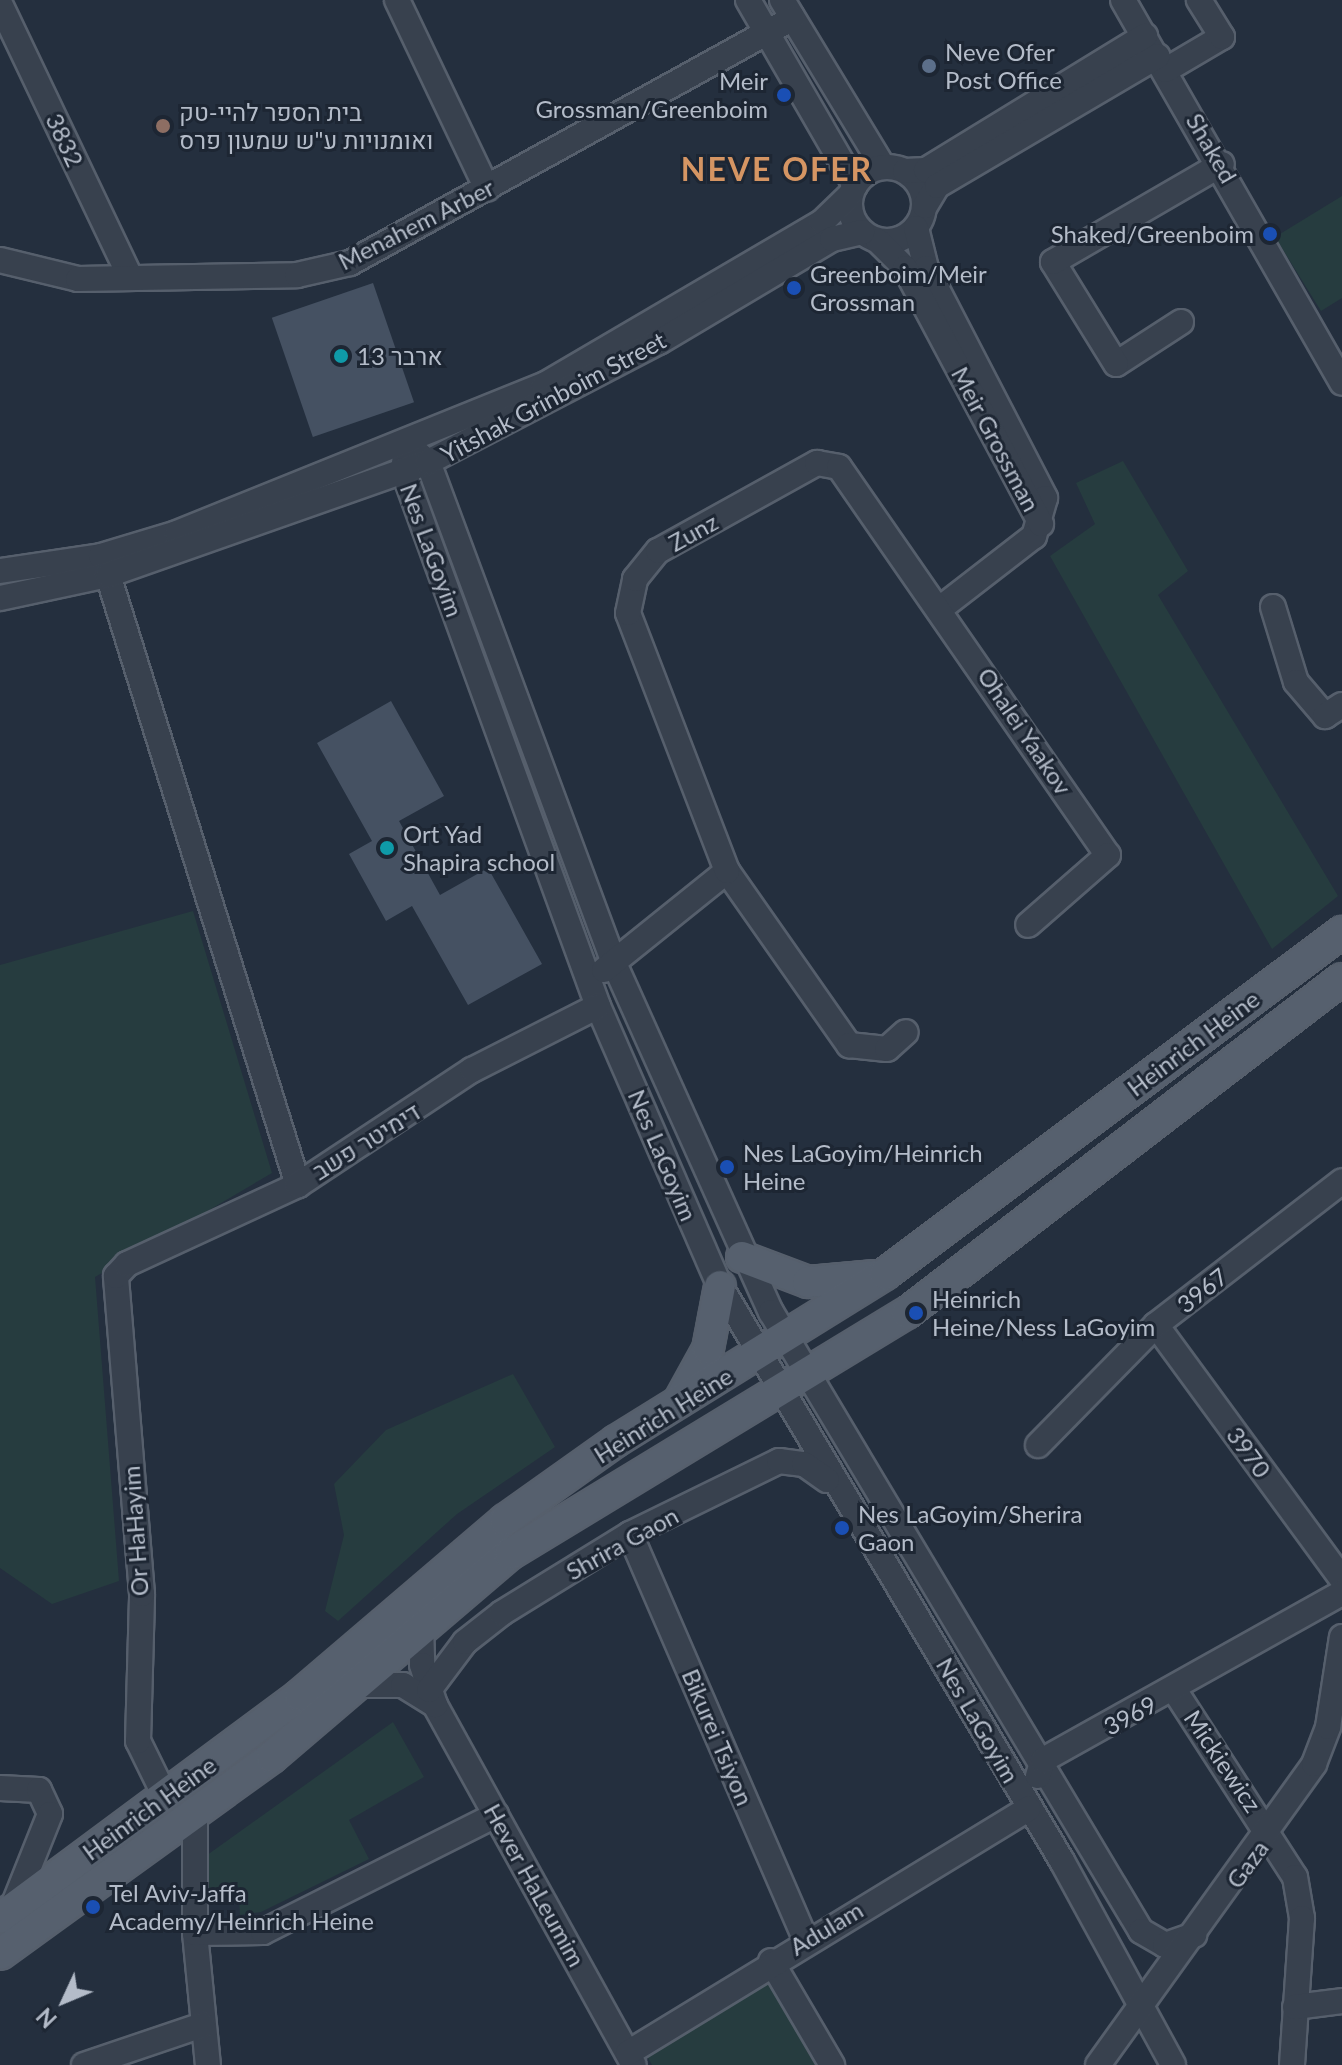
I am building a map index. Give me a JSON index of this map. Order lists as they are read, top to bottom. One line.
{"streets":{"main road":["Heinrich Heine"],"street":["3832","Shaked","Menahem Arber","Yitshak Grinboim Street","Meir Grossman","Zunz","Nes LaGoyim","Ohalei Yaakov","דימיטר פשב","3967","3970","Or HaHayim","Shrira Gaon","3969","Bikurei Tsiyon","Mickiewicz","Gaza","Hever HaLeumim","Adulam"]},"crossings":[["3832","Menahem Arber"],["Yitshak Grinboim Street","Meir Grossman"],["Yitshak Grinboim Street","Nes LaGoyim"],["Zunz","Ohalei Yaakov"],["Nes LaGoyim","Heinrich Heine"],["Nes LaGoyim","דימיטר פשב"],["Nes LaGoyim","Shrira Gaon"],["Nes LaGoyim","3969"],["Nes LaGoyim","Gaza"],["Nes LaGoyim","Adulam"],["Heinrich Heine","Or HaHayim"],["Heinrich Heine","Hever HaLeumim"],["דימיטר פשב","Or HaHayim"],["3967","3970"],["Shrira Gaon","Bikurei Tsiyon"],["Shrira Gaon","Hever HaLeumim"],["3969","Mickiewicz"],["Bikurei Tsiyon","Adulam"],["Mickiewicz","Gaza"],["Hever HaLeumim","Adulam"]],"districts":["NEVE OFER"],"places":["Neve Ofer Post Office","Meir Grossman/Greenboim","בית הספר להיי-טק ואומנויות ע\"ש שמעון פרס","Shaked/Greenboim","Greenboim/Meir Grossman","ארבר 13","Ort Yad Shapira school","Nes LaGoyim/Heinrich Heine","Heinrich Heine/Ness LaGoyim","Nes LaGoyim/Sherira Gaon","Tel Aviv-Jaffa Academy/Heinrich Heine"],"north":"bottom left"}
